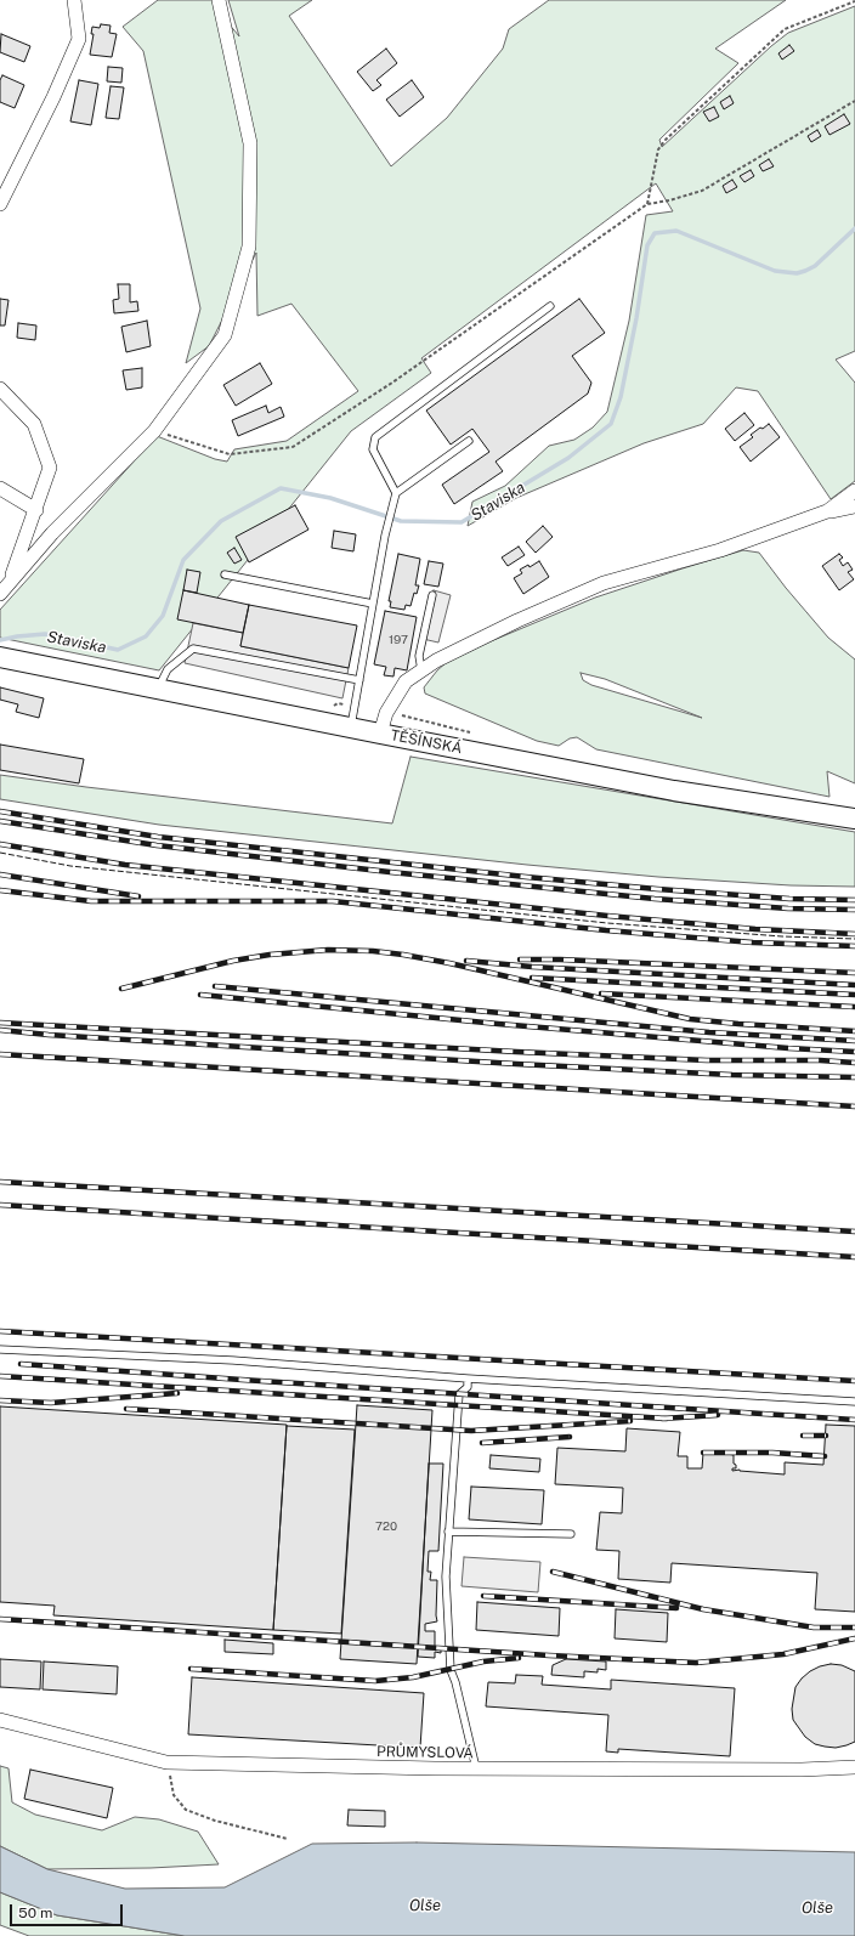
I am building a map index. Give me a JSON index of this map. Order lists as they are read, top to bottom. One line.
{"streets":{"main road":["TĚŠÍNSKÁ"],"street":["PRŮMYSLOVÁ"]},"water":["Staviska","Olše"],"house_numbers":["197","720"],"scale_bar":"50 m"}
